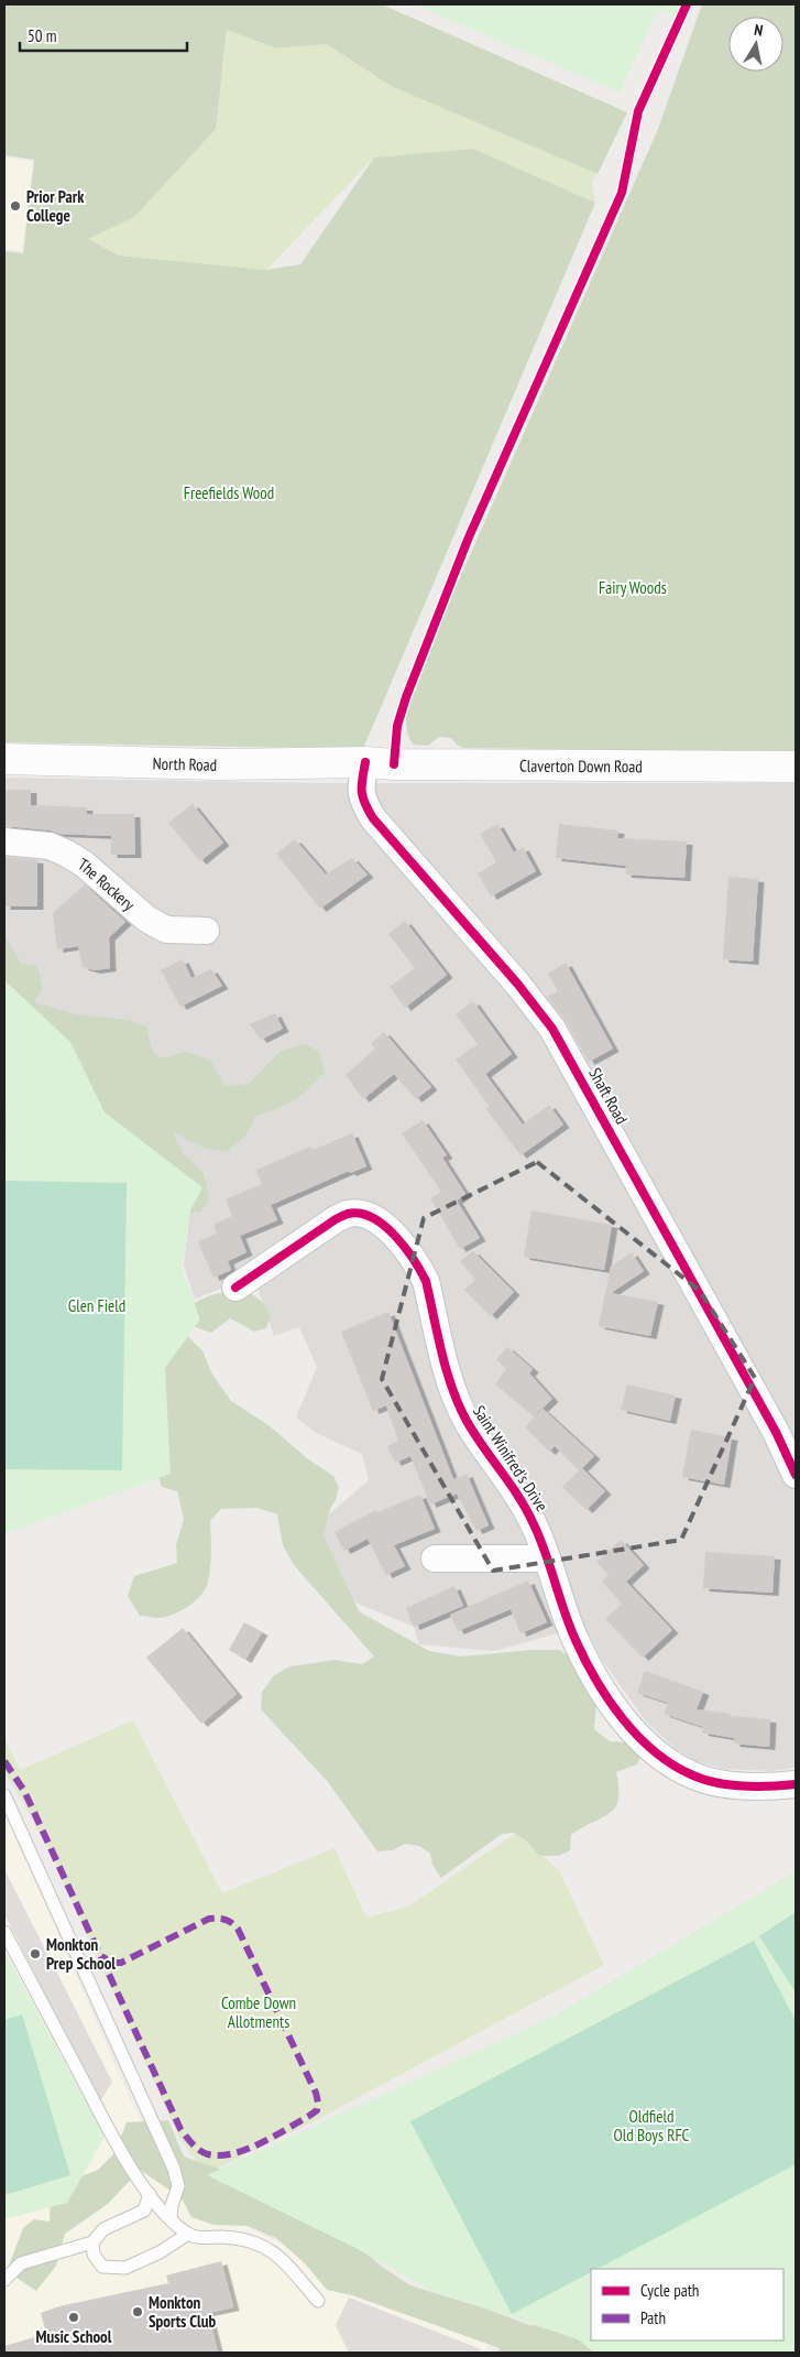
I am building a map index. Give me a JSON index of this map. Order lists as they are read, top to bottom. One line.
{"streets":{"street":["North Road","Claverton Down Road","The Rockery","Shaft Road","Saint Winifred's Drive"]},"crossings":[["North Road","Claverton Down Road"],["North Road","Shaft Road"],["Claverton Down Road","Shaft Road"]],"parks":["Freefields Wood","Fairy Woods","Glen Field","Combe Down Allotments","Oldfield Old Boys RFC"],"places":["Prior Park College","Monkton Prep School","Monkton Sports Club","Music School"],"legend":["Cycle path","Path"],"scale_bar":"50 m","north":"top"}
